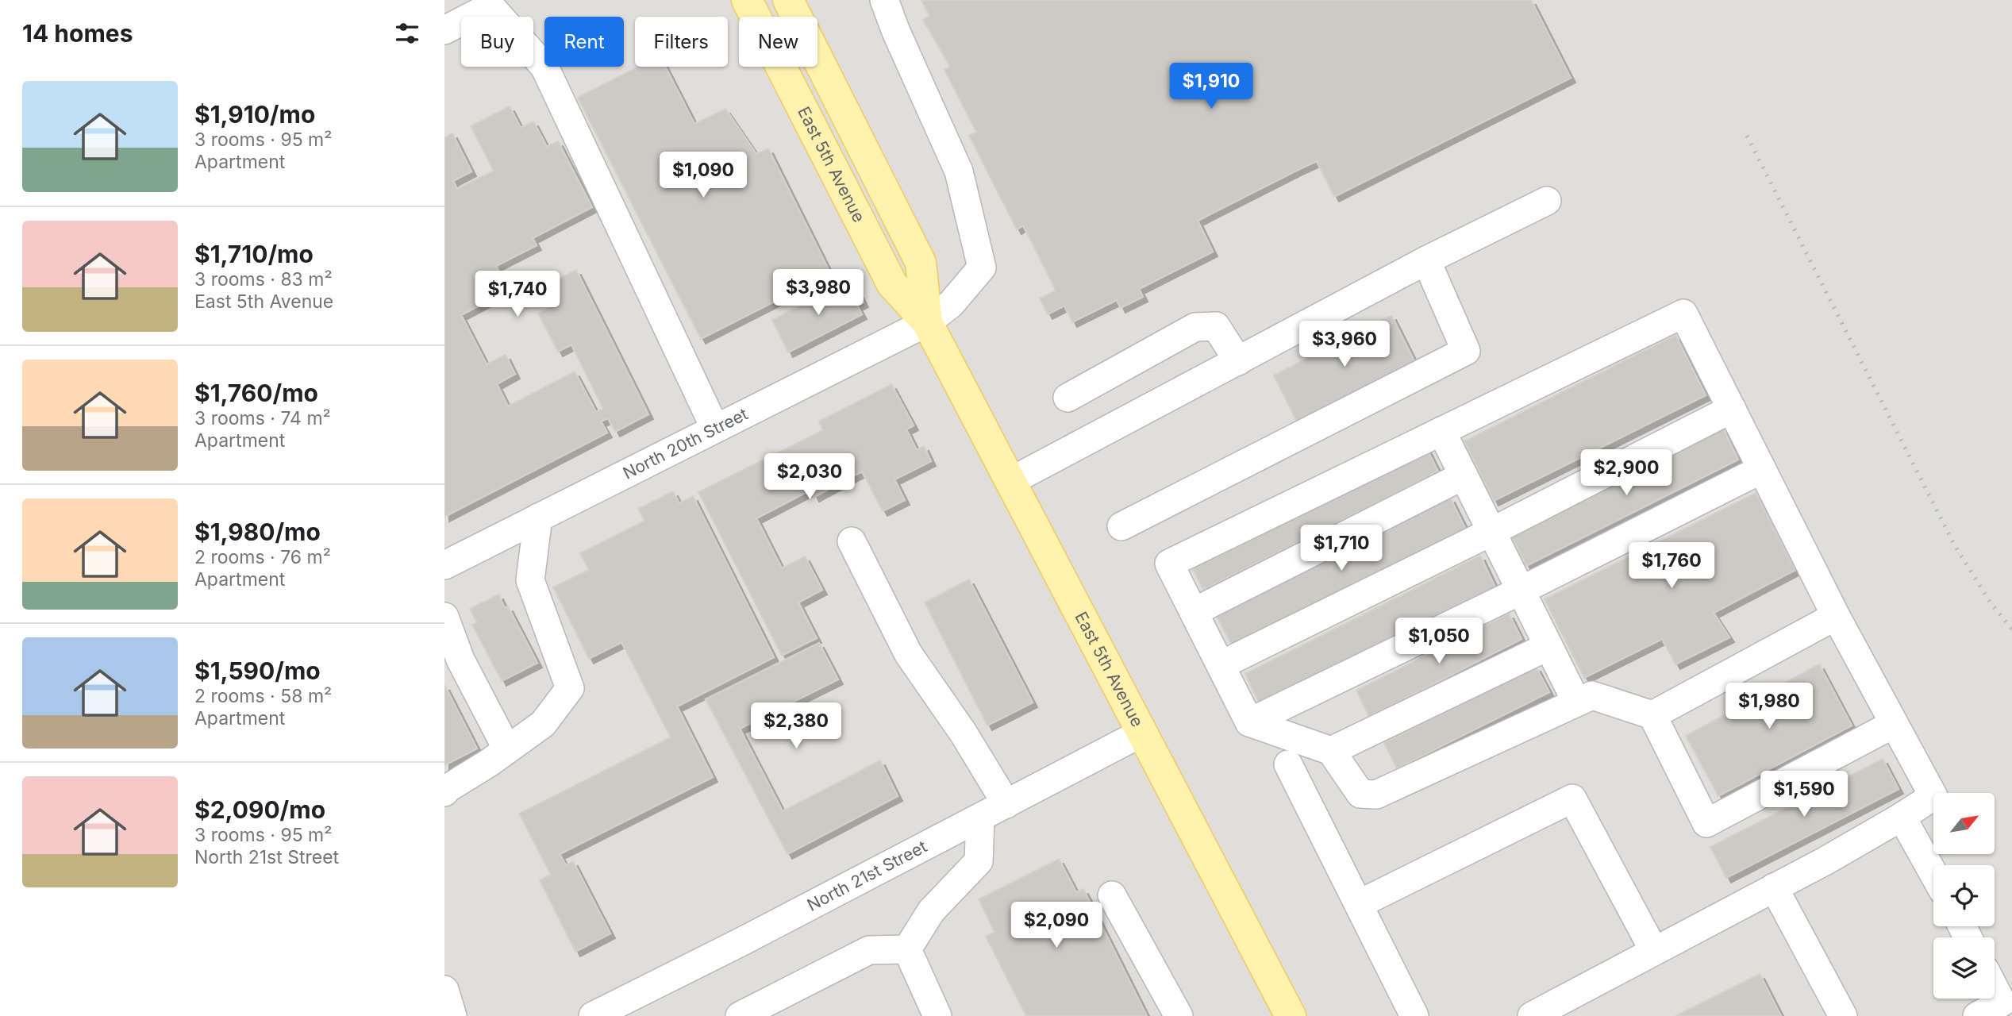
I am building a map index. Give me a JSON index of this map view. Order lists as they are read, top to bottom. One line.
{"streets":{"main road":["East 5th Avenue"],"street":["North 20th Street","North 21st Street"]},"crossings":[["East 5th Avenue","North 20th Street"],["East 5th Avenue","North 21st Street"]],"north":"top right","page":{"heading":"14 homes","chip":["Buy","Rent","Filters","New"],"price":["$1,910","$1,090","$3,980","$1,740","$3,960","$2,900","$2,030","$1,710","$1,760","$1,050","$1,980","$2,380","$1,590","$2,090"],"list":[{"name":"$1,910/mo","note":"3 rooms · 95 m² · Apartment"},{"name":"$1,710/mo","note":"3 rooms · 83 m² · East 5th Avenue"},{"name":"$1,760/mo","note":"3 rooms · 74 m² · Apartment"},{"name":"$1,980/mo","note":"2 rooms · 76 m² · Apartment"},{"name":"$1,590/mo","note":"2 rooms · 58 m² · Apartment"},{"name":"$2,090/mo","note":"3 rooms · 95 m² · North 21st Street"}]}}
